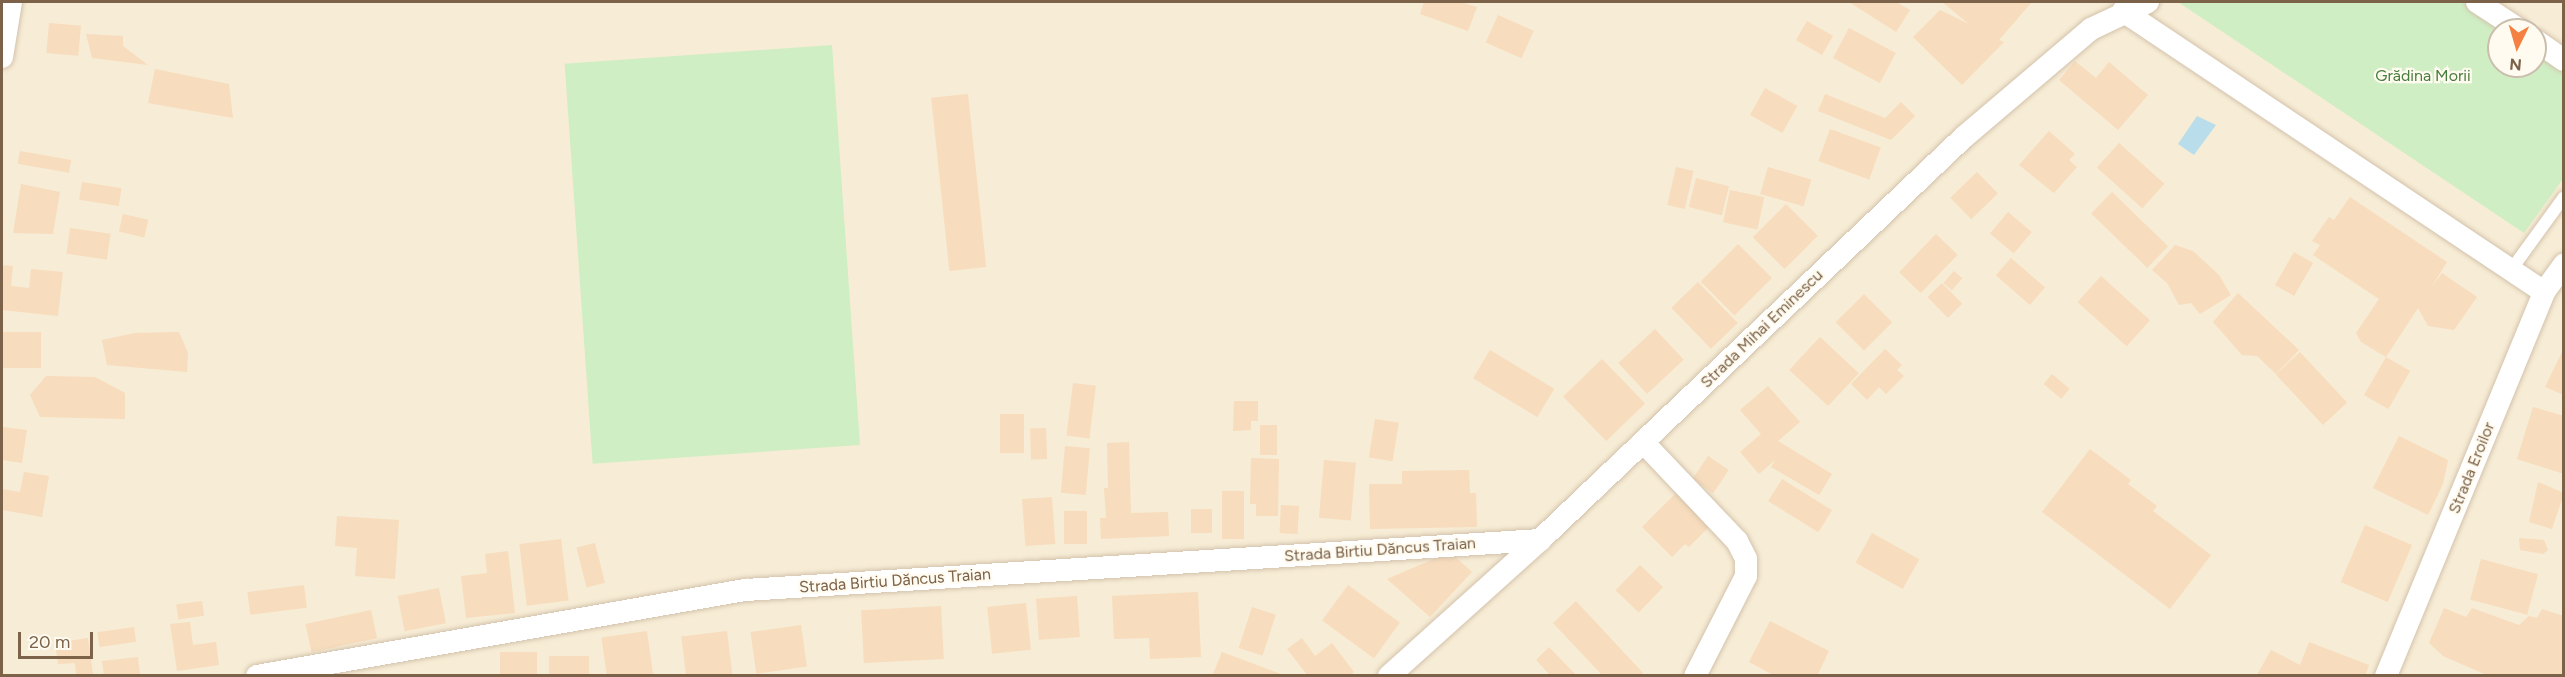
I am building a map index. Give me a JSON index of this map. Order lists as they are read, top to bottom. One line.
{"streets":{"street":["Strada Mihai Eminescu","Strada Eroilor","Strada Birtiu Dăncus Traian"]},"crossings":[["Strada Mihai Eminescu","Strada Birtiu Dăncus Traian"]],"parks":["Grădina Morii"],"scale_bar":"20 m","north":"bottom"}
